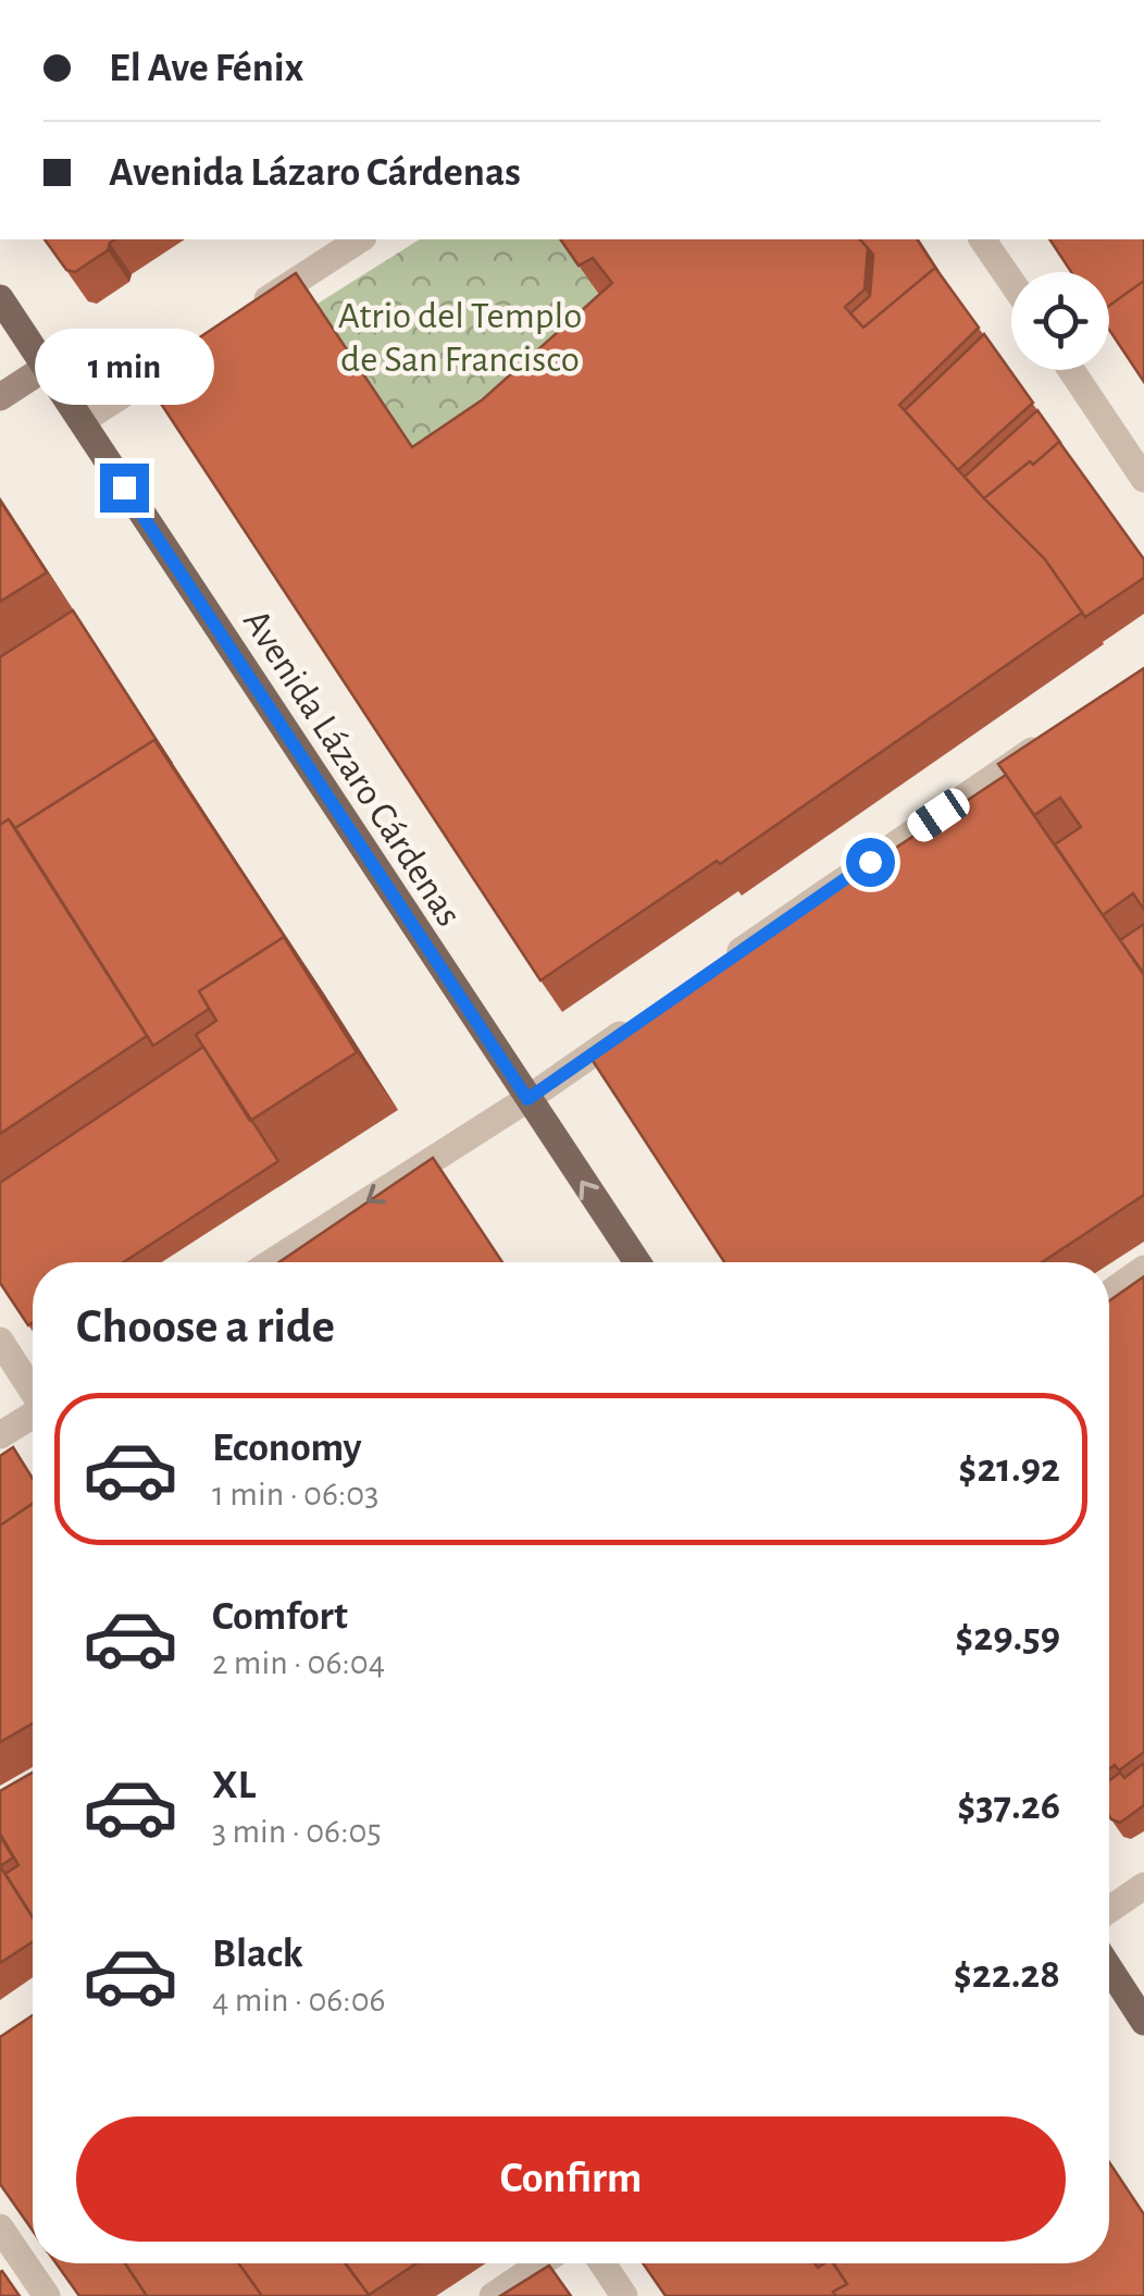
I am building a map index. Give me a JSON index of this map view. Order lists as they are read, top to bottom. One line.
{"streets":{"main road":["Avenida Lázaro Cárdenas"]},"parks":["Atrio del Templo de San Francisco"],"page":{"banner":["El Ave Fénix","Avenida Lázaro Cárdenas"],"bubble":"1 min","heading":"Choose a ride","list":[{"name":"Economy","note":"1 min · 06:03","value":"$21.92"},{"name":"Comfort","note":"2 min · 06:04","value":"$29.59"},{"name":"XL","note":"3 min · 06:05","value":"$37.26"},{"name":"Black","note":"4 min · 06:06","value":"$22.28"}],"buttons":"Confirm"}}
